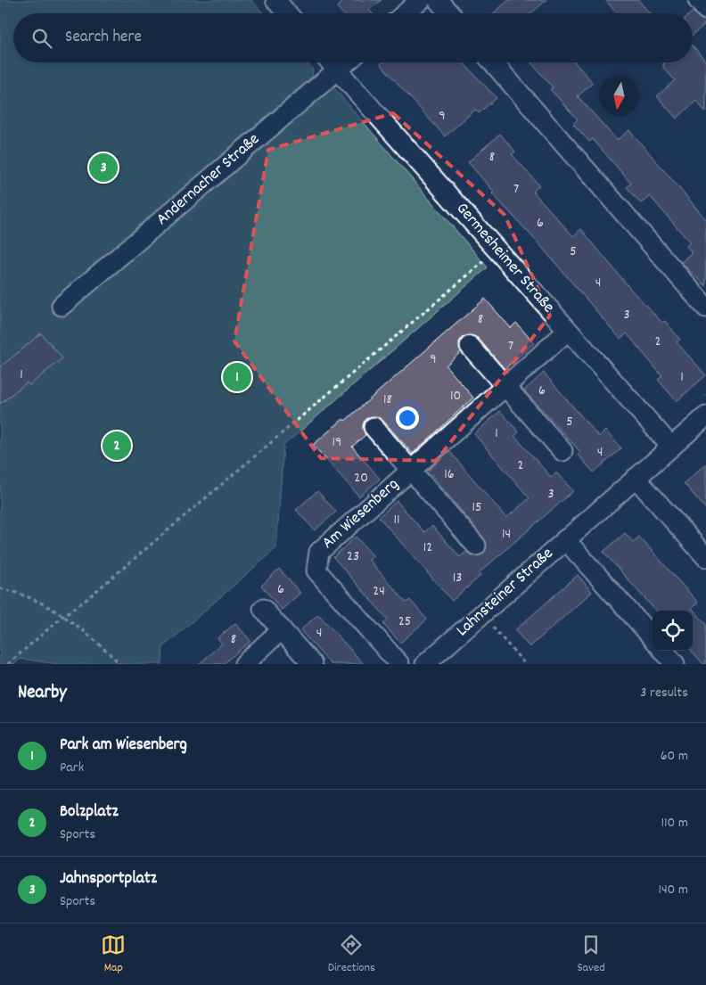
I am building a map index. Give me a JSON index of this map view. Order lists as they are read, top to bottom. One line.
{"streets":{"street":["Andernacher Straße","Germesheimer Straße","Am Wiesenberg","Lahnsteiner Straße"]},"crossings":[["Andernacher Straße","Germesheimer Straße"],["Germesheimer Straße","Am Wiesenberg"],["Germesheimer Straße","Lahnsteiner Straße"]],"house_numbers":["9","8","7","6","5","4","3","8","2","7","9","1","1","6","10","18","5","1","19","4","2","16","20","3","15","11","14","12","23","13","6","24","25","4","8"],"north":"bottom","page":{"search":"Search here","pins":["3","1","2"],"heading":["Nearby","3 results"],"list":[{"mark":"1","name":"Park am Wiesenberg","note":"Park","value":"60 m"},{"mark":"2","name":"Bolzplatz","note":"Sports","value":"110 m"},{"mark":"3","name":"Jahnsportplatz","note":"Sports","value":"140 m"}],"nav":["Map","Directions","Saved"]}}
